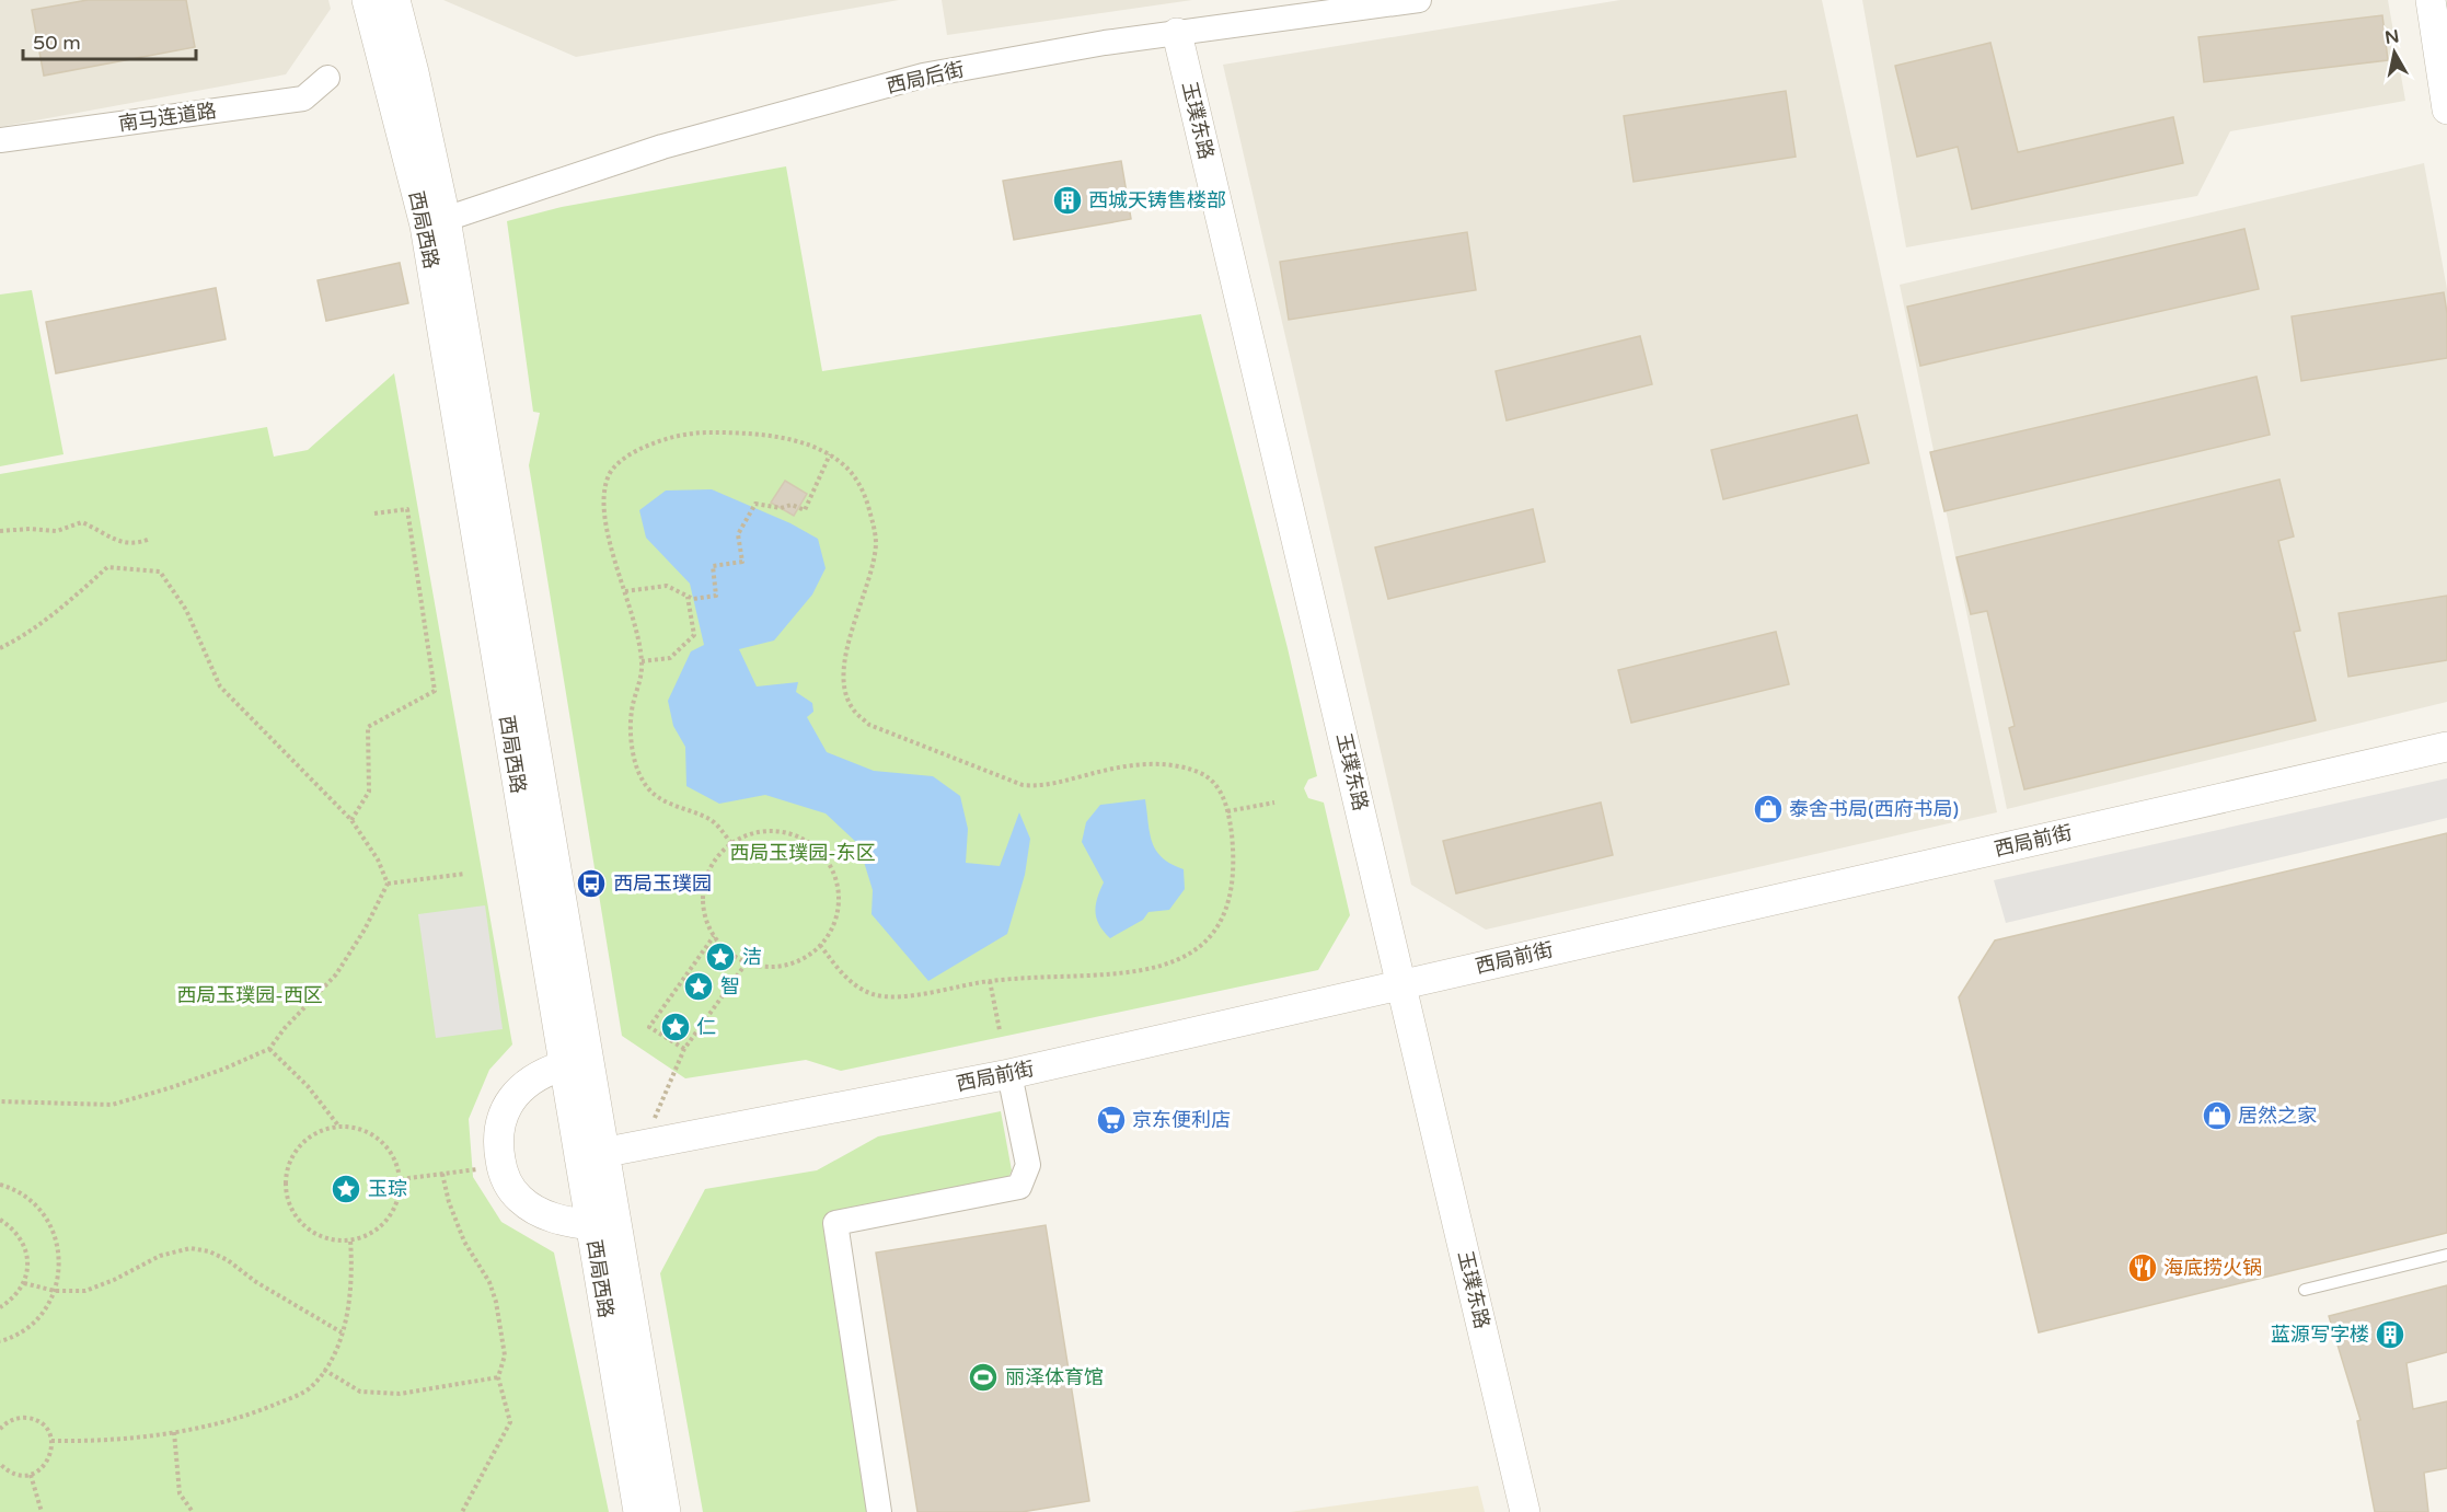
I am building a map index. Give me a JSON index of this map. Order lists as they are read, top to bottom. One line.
{"streets":{"street":["西局后街","南马连道路","玉璞东路","西局西路","西局前街"]},"crossings":[["西局后街","玉璞东路"],["西局后街","西局西路"],["玉璞东路","西局前街"],["西局西路","西局前街"]],"parks":["西局玉璞园-东区","西局玉璞园-西区"],"places":{"building":["西城天铸售楼部","蓝源写字楼"],"shop":["泰舍书局(西府书局)","居然之家"],"bus stop":["西局玉璞园"],"place":["洁","智","仁","玉琮"],"supermarket":["京东便利店"],"restaurant":["海底捞火锅"],"sports":["丽泽体育馆"]},"scale_bar":"50 m","north":"top"}
